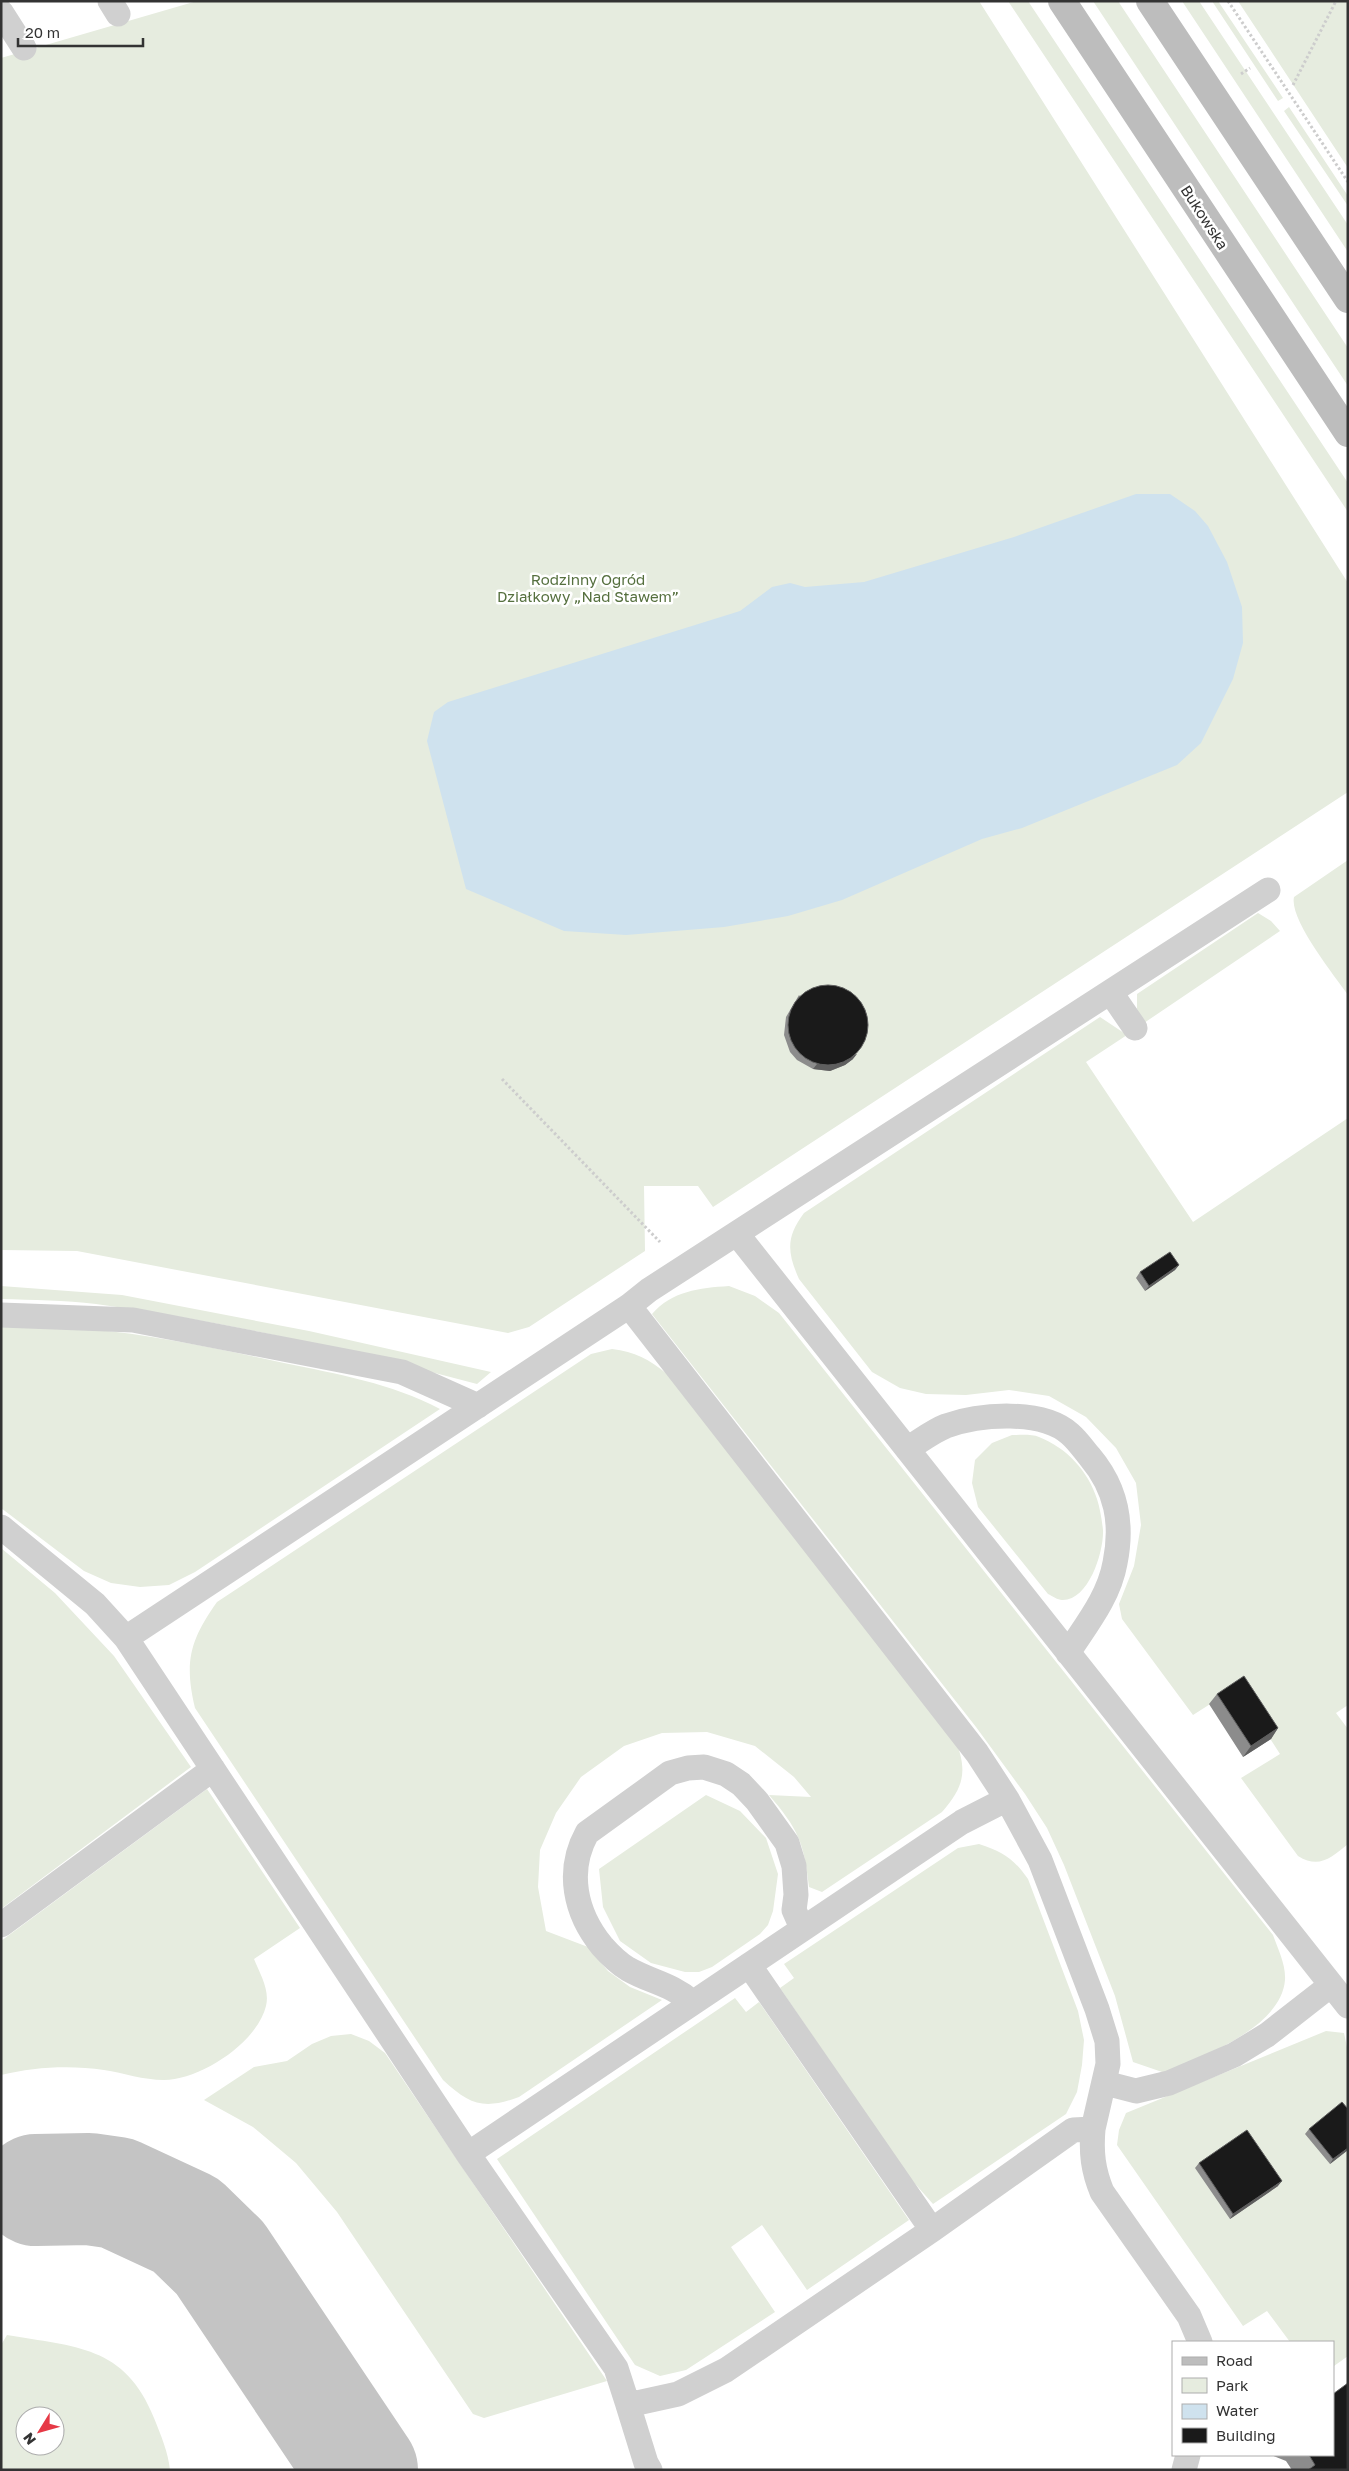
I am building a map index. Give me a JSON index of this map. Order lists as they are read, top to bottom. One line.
{"streets":{"main road":["Bukowska"]},"parks":["Rodzinny Ogród Działkowy „Nad Stawem”"],"legend":["Road","Park","Water","Building"],"scale_bar":"20 m","north":"bottom left"}
